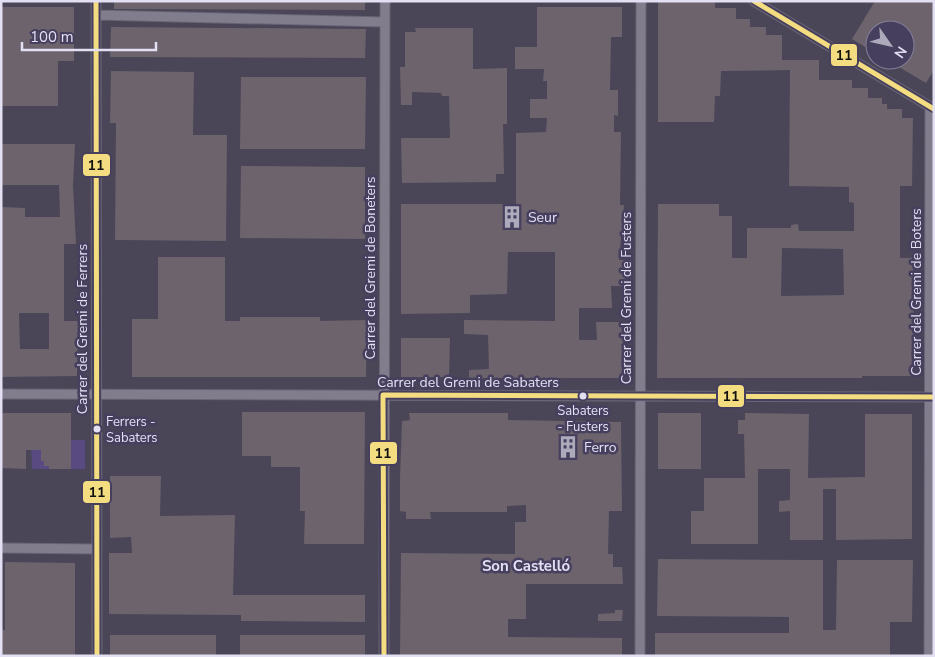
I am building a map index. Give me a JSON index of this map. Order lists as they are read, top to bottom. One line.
{"streets":{"street":["Carrer del Gremi de Boneters","Carrer del Gremi de Boters","Carrer del Gremi de Fusters","Carrer del Gremi de Ferrers","Carrer del Gremi de Sabaters"]},"crossings":[["Carrer del Gremi de Boneters","Carrer del Gremi de Sabaters"],["Carrer del Gremi de Boters","Carrer del Gremi de Sabaters"],["Carrer del Gremi de Fusters","Carrer del Gremi de Sabaters"],["Carrer del Gremi de Ferrers","Carrer del Gremi de Sabaters"]],"districts":["Son Castelló"],"places":{"building":["Seur","Ferro"],"other":["Sabaters - Fusters","Ferrers - Sabaters"]},"lines":["transit line 11"],"scale_bar":"100 m","north":"bottom right"}
